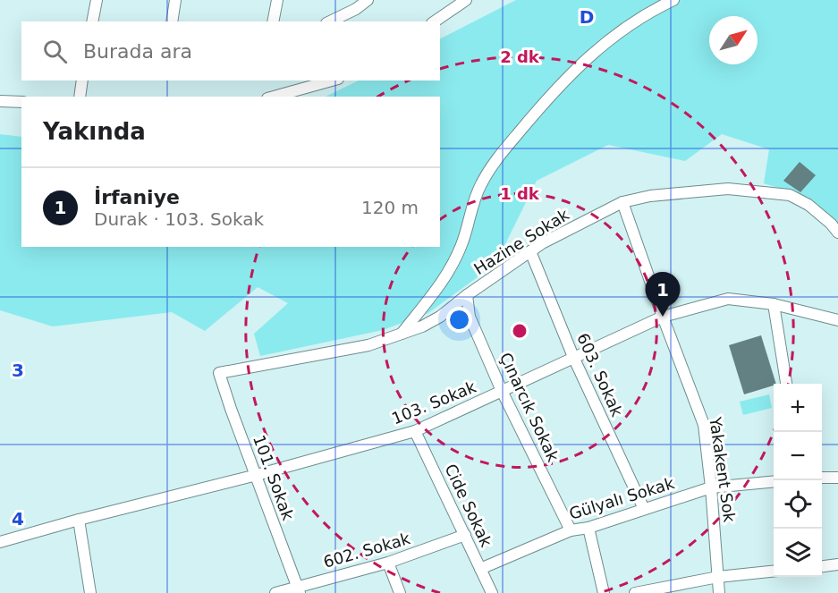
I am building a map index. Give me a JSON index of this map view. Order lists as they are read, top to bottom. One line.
{"streets":{"street":["Hazine Sokak","603. Sokak","103. Sokak","Çınarcık Sokak","Yakakent Sok","101. Sokak","Gülyalı Sokak","Cide Sokak","602. Sokak"]},"crossings":[["Hazine Sokak","603. Sokak"],["Hazine Sokak","Çınarcık Sokak"],["Hazine Sokak","Yakakent Sok"],["Hazine Sokak","101. Sokak"],["603. Sokak","103. Sokak"],["603. Sokak","Gülyalı Sokak"],["103. Sokak","Çınarcık Sokak"],["103. Sokak","Yakakent Sok"],["103. Sokak","101. Sokak"],["103. Sokak","Cide Sokak"],["Çınarcık Sokak","Gülyalı Sokak"],["Yakakent Sok","Gülyalı Sokak"],["101. Sokak","602. Sokak"],["Gülyalı Sokak","Cide Sokak"],["Cide Sokak","602. Sokak"]],"north":"top right","page":{"search":"Burada ara","heading":"Yakında","list":[{"mark":"1","name":"İrfaniye","note":"Durak · 103. Sokak","value":"120 m"}],"pins":"1","map_buttons":["+","−"]},"grid":{"columns":["D"],"rows":["3","4"]},"rings":["2 dk","1 dk"]}
